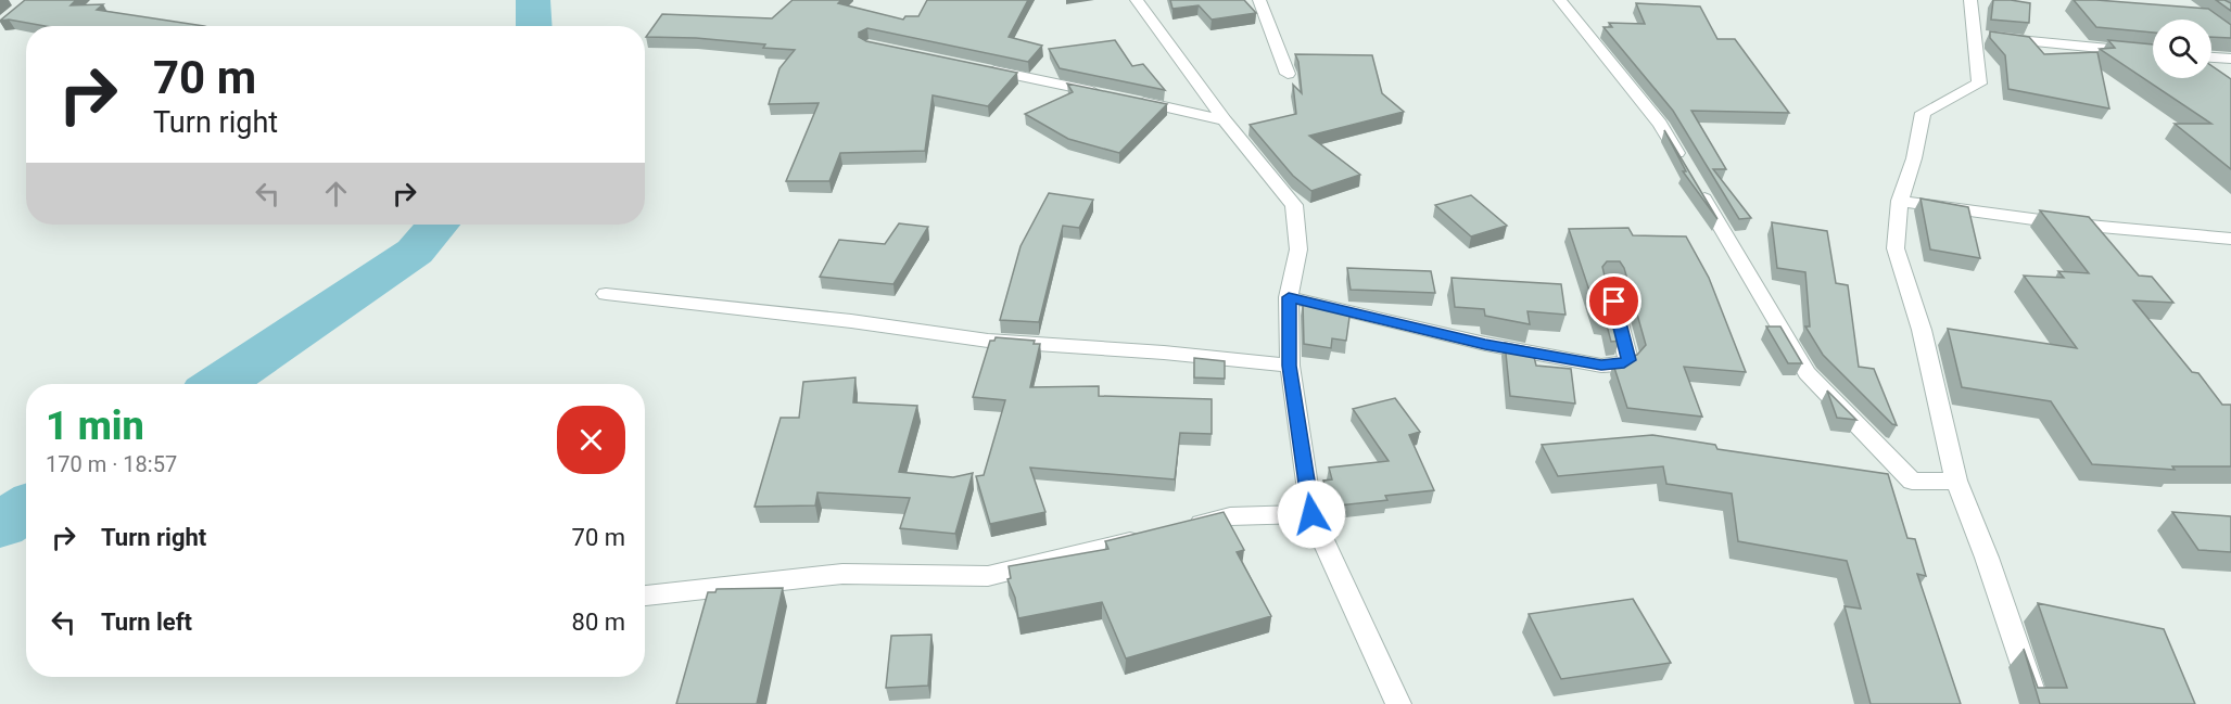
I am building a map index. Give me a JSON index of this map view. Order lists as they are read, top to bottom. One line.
{"page":{"turn":["70 m","Turn right"],"heading":["1 min","170 m · 18:57"],"list":[{"name":"Turn right","value":"70 m"},{"name":"Turn left","value":"80 m"}]}}
